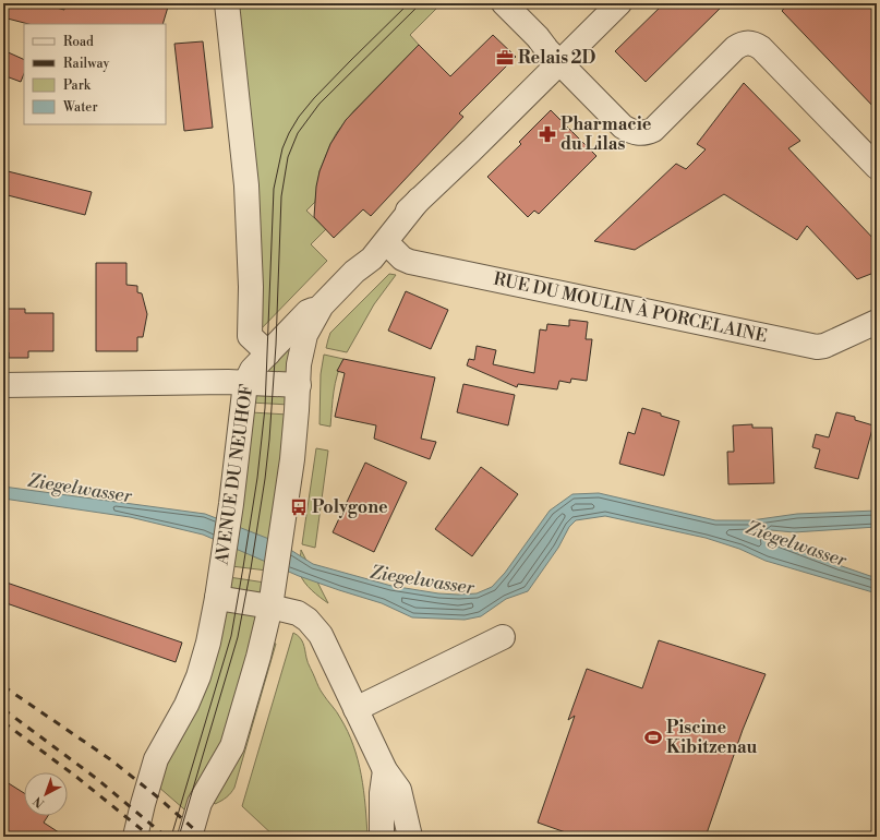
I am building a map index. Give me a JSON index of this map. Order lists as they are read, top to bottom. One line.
{"streets":{"street":["RUE DU MOULIN À PORCELAINE","AVENUE DU NEUHOF"]},"crossings":[["RUE DU MOULIN À PORCELAINE","AVENUE DU NEUHOF"]],"water":["Ziegelwasser"],"places":{"office":["Relais 2D"],"pharmacy":["Pharmacie du Lilas"],"bus stop":["Polygone"],"sports":["Piscine Kibitzenau"]},"legend":["Road","Railway","Park","Water"],"north":"bottom left"}
